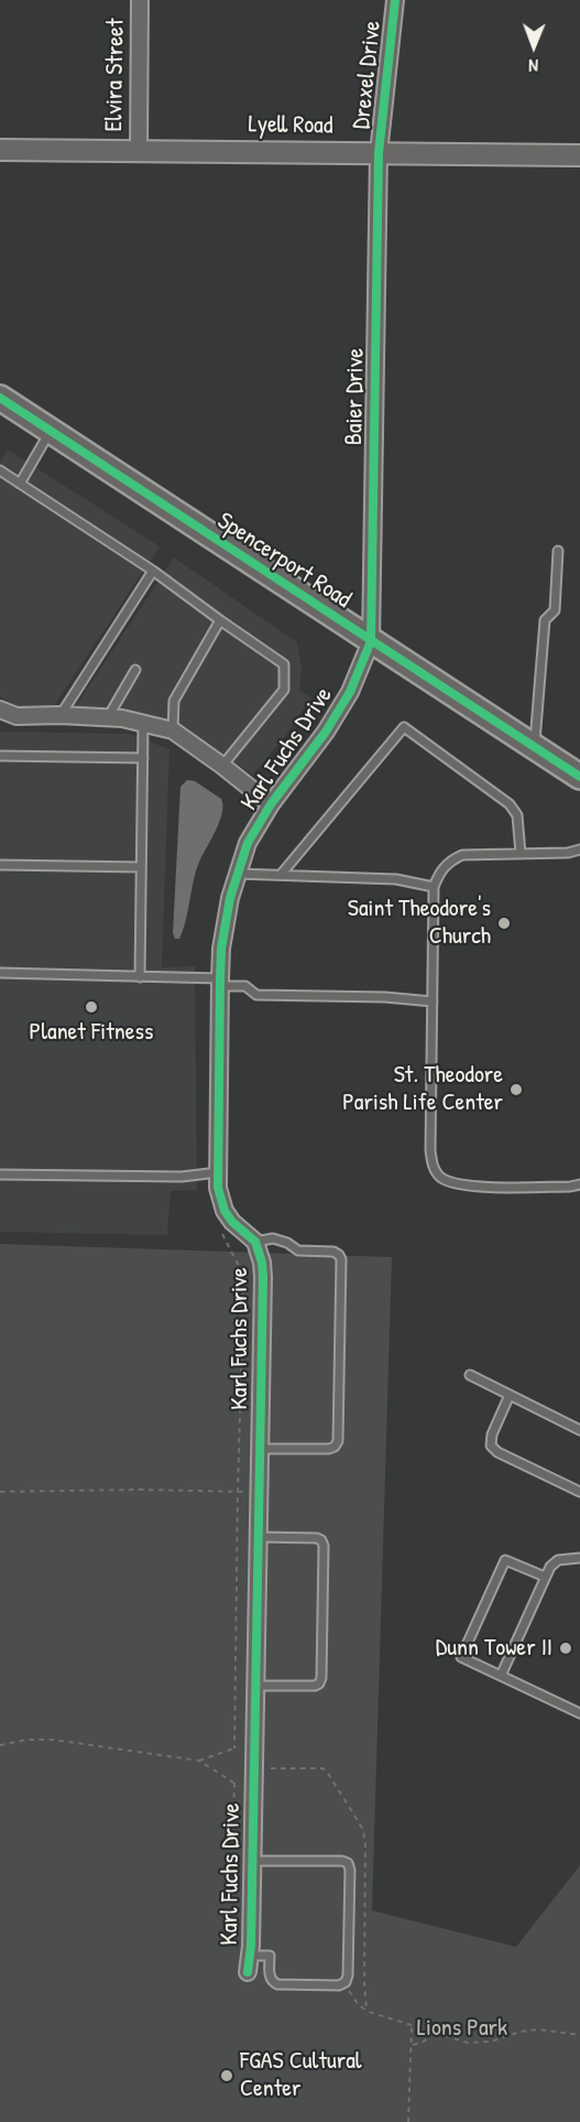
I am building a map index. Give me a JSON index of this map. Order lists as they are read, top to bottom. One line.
{"streets":{"main road":["Spencerport Road"],"street":["Elvira Street","Drexel Drive","Lyell Road","Baier Drive","Karl Fuchs Drive"]},"crossings":[["Elvira Street","Lyell Road"],["Drexel Drive","Lyell Road"],["Drexel Drive","Baier Drive"],["Lyell Road","Baier Drive"],["Baier Drive","Spencerport Road"],["Baier Drive","Karl Fuchs Drive"],["Spencerport Road","Karl Fuchs Drive"]],"parks":["Lions Park"],"places":["Saint Theodore's Church","Planet Fitness","St. Theodore Parish Life Center","Dunn Tower II","FGAS Cultural Center"],"north":"bottom"}
